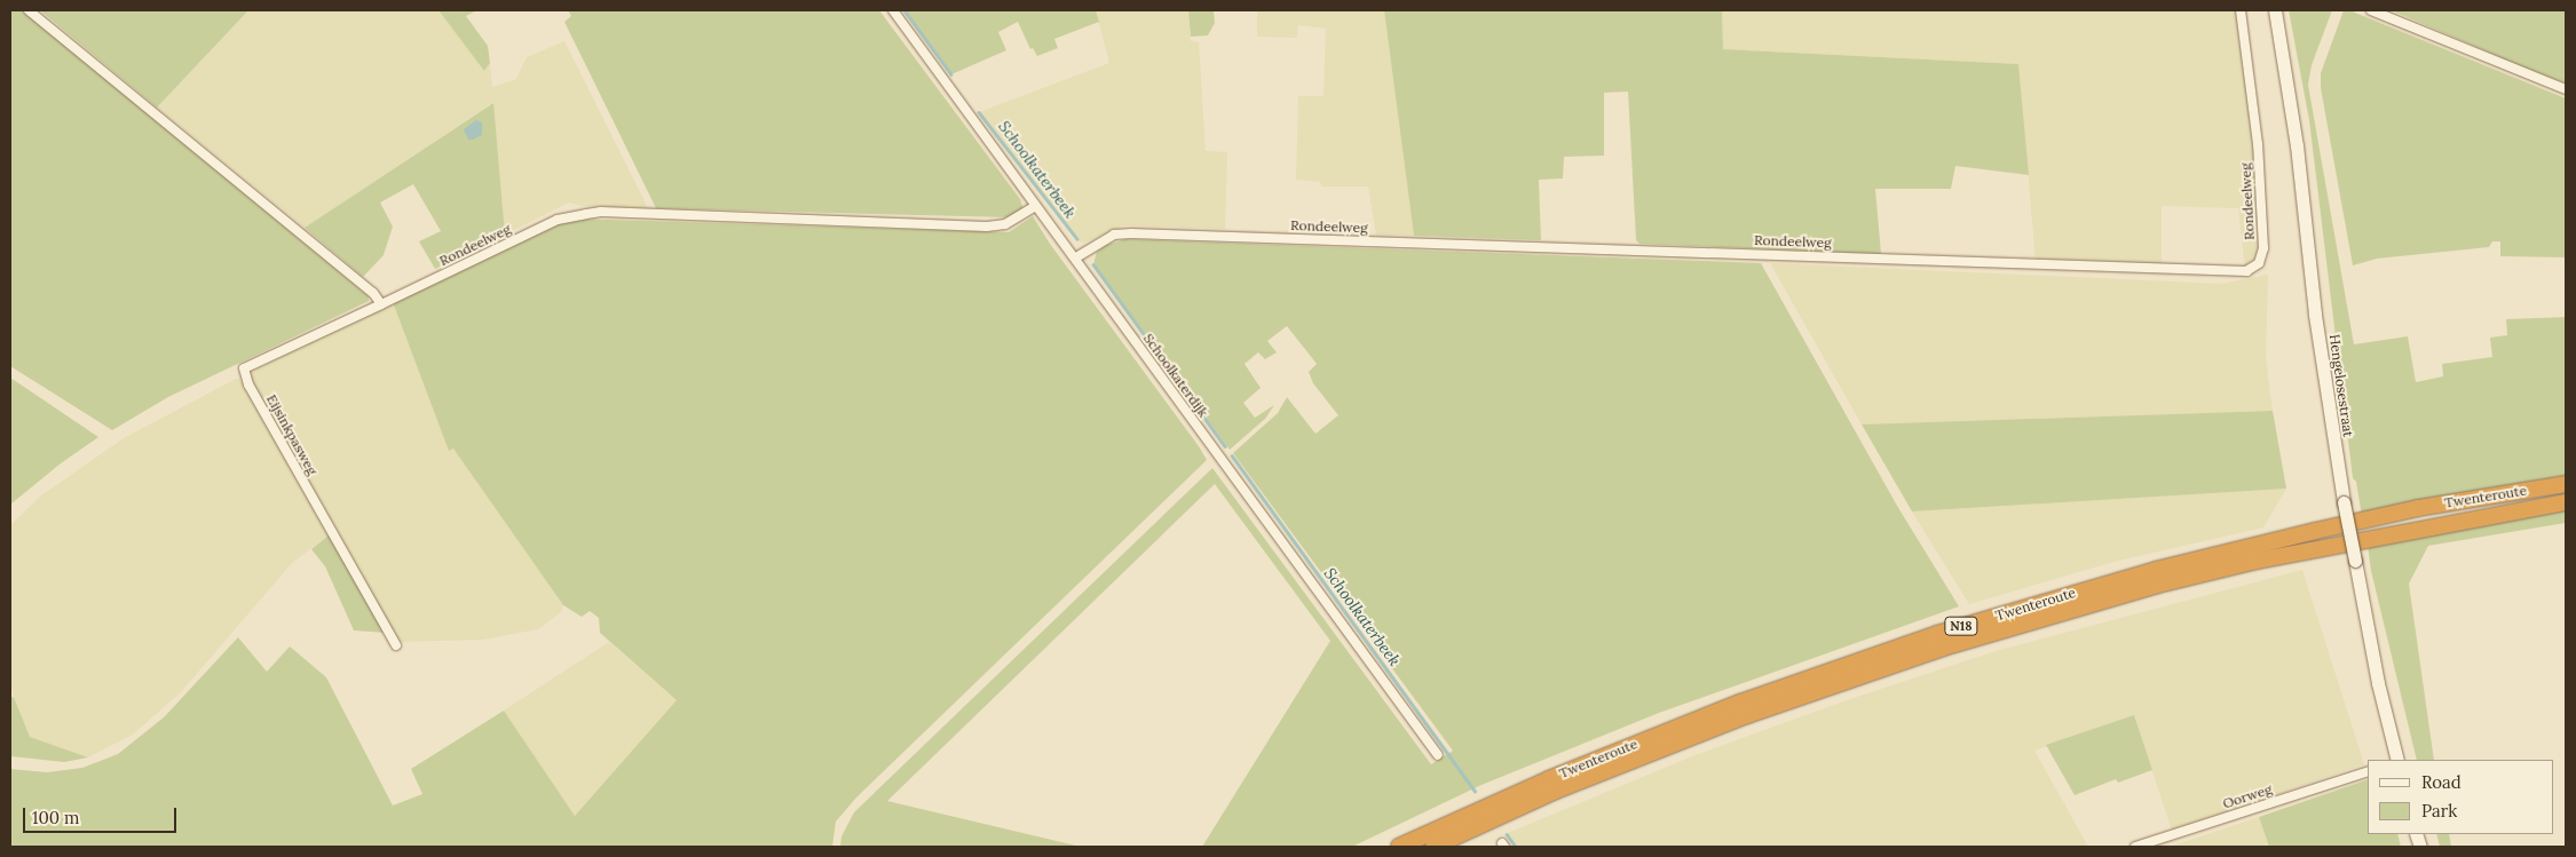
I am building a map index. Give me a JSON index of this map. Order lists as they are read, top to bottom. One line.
{"streets":{"highway":["Twenteroute","N18"],"main road":["Hengelosestraat"],"street":["Rondeelweg","Schoolkaterdijk","Eijsinkpasweg","Oorweg"]},"crossings":[["Rondeelweg","Schoolkaterdijk"],["Rondeelweg","Eijsinkpasweg"]],"water":["Schoolkaterbeek"],"legend":["Road","Park"],"scale_bar":"100 m"}
